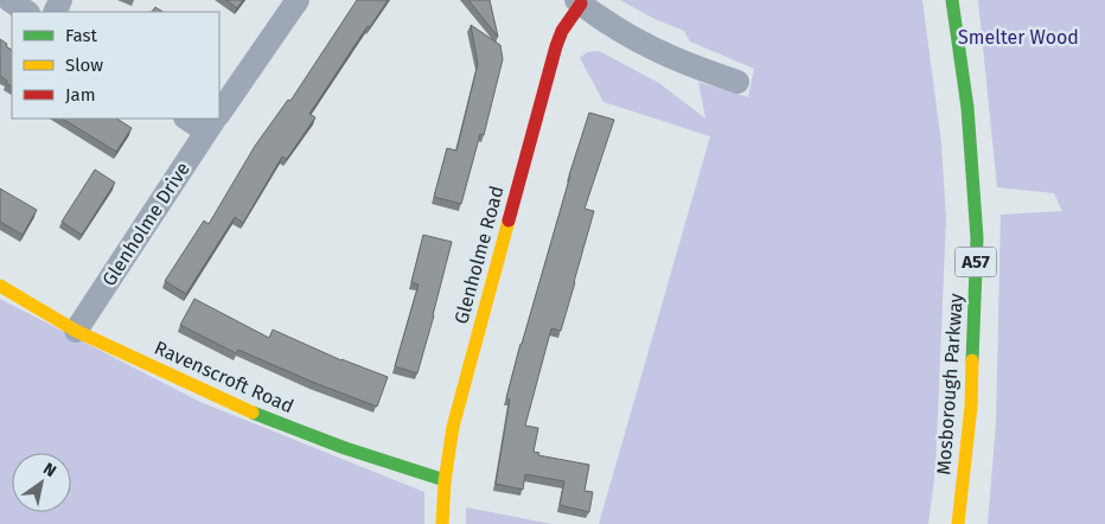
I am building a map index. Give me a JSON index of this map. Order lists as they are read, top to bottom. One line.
{"streets":{"main road":["Glenholme Road","A57","Ravenscroft Road","Mosborough Parkway"],"street":["Glenholme Drive"]},"crossings":[["Glenholme Drive","Ravenscroft Road"],["Glenholme Road","Ravenscroft Road"]],"parks":["Smelter Wood"],"legend":["Fast","Slow","Jam"],"north":"top right"}
